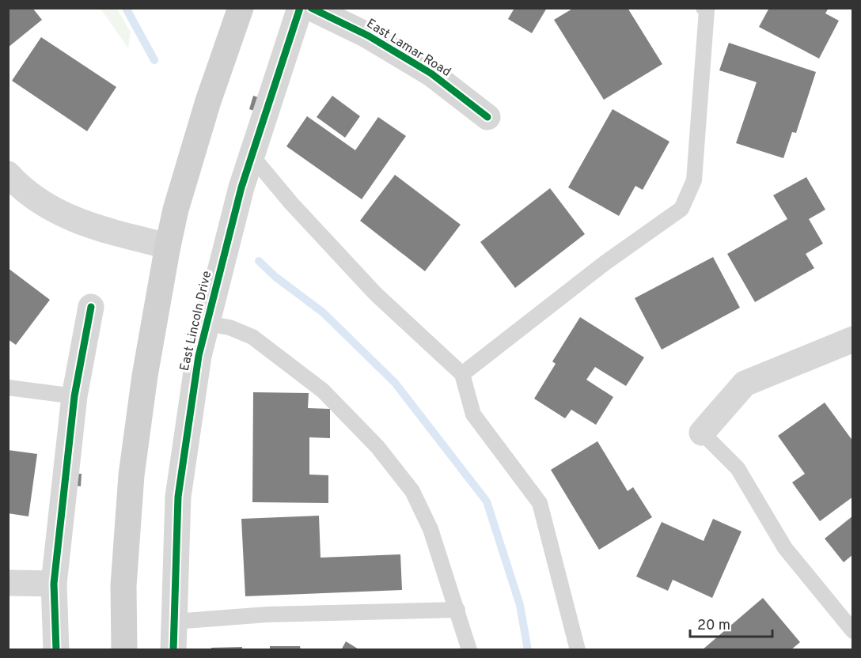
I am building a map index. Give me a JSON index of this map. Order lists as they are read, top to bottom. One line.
{"streets":{"street":["East Lamar Road","East Lincoln Drive"]},"scale_bar":"20 m"}
